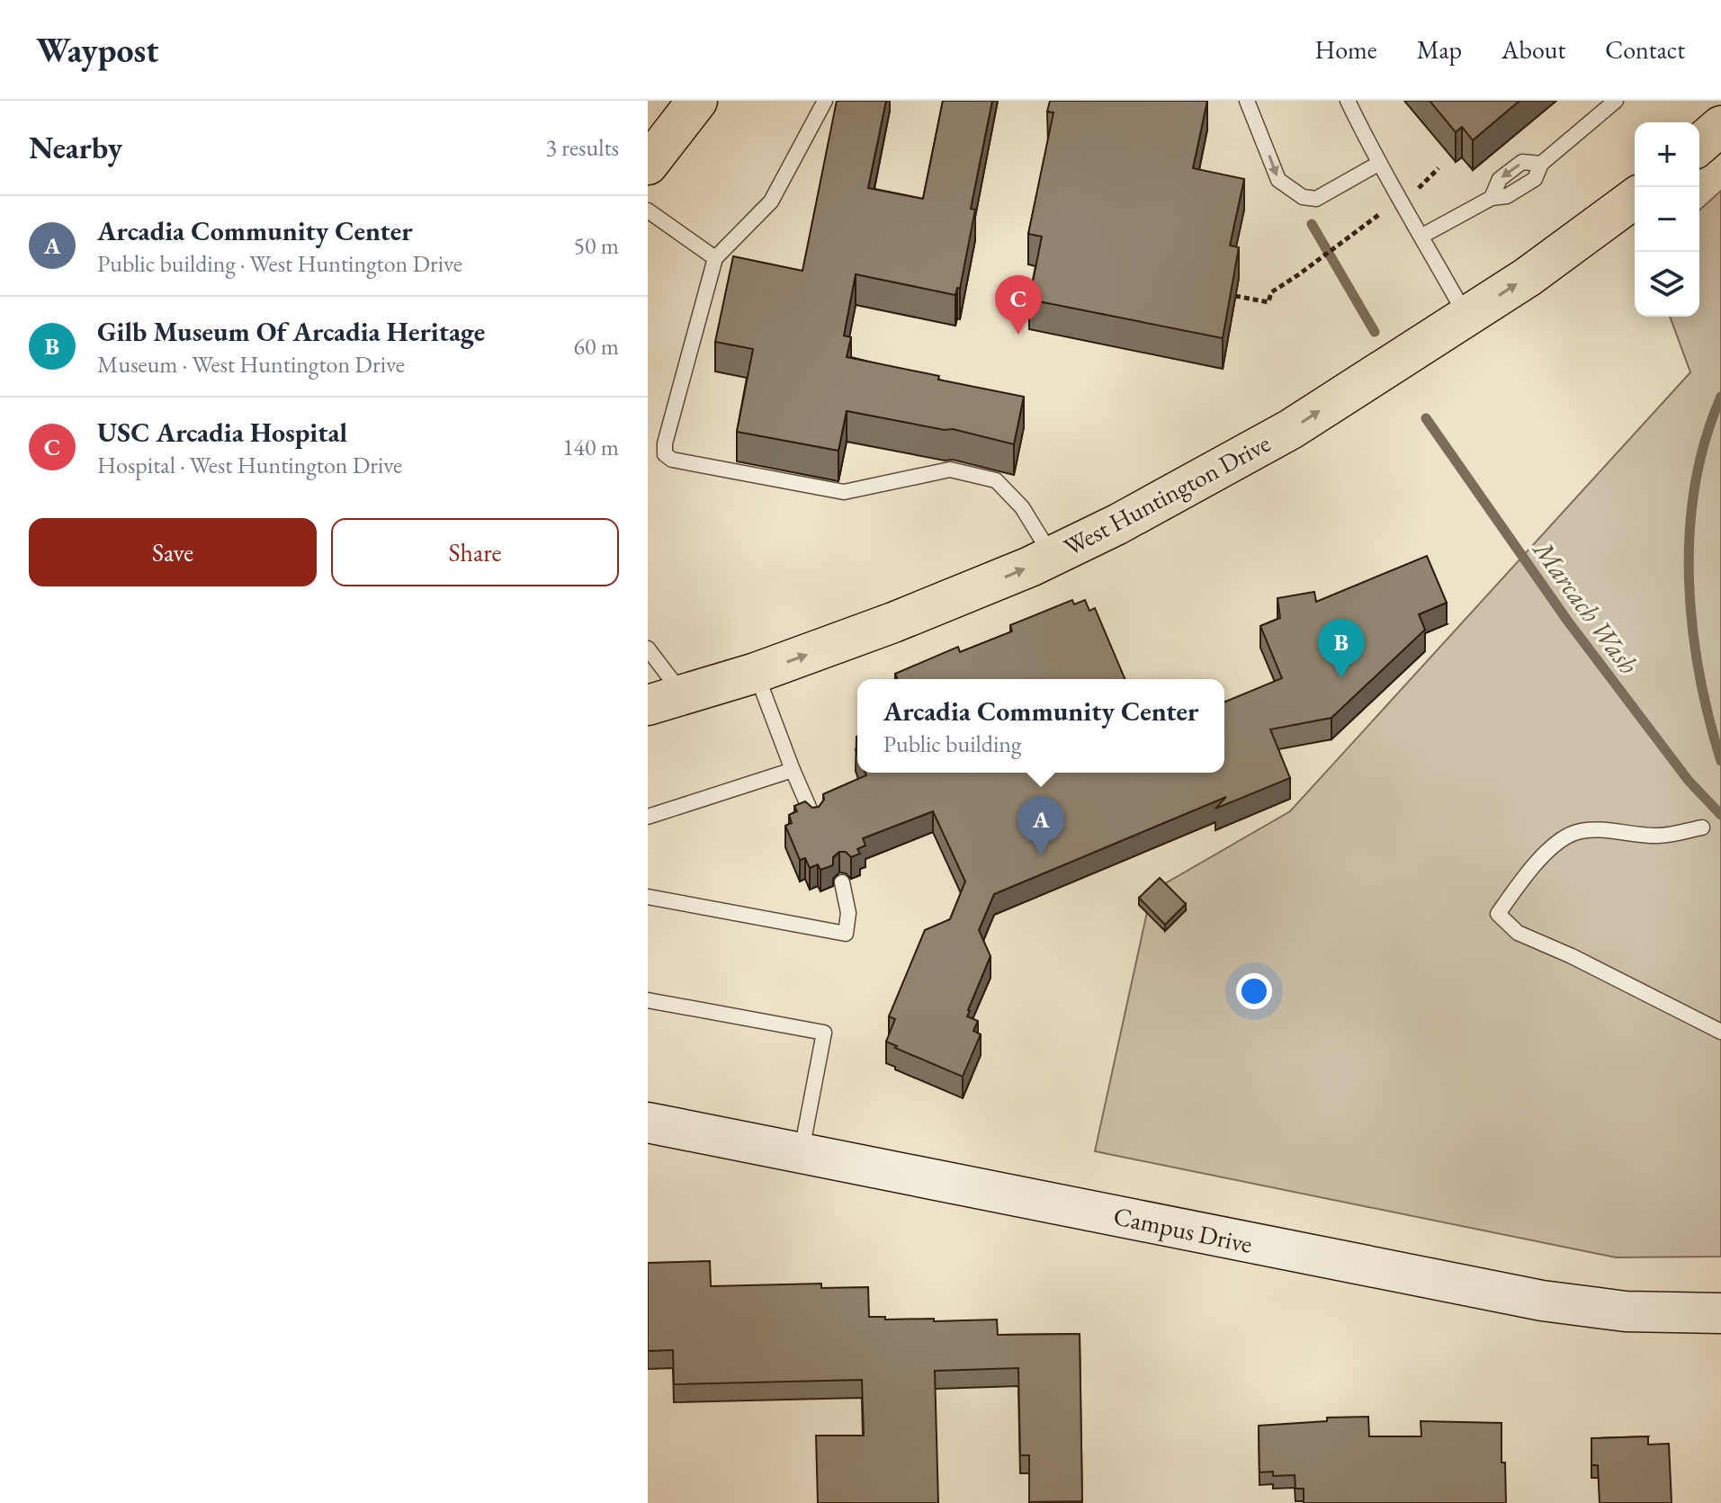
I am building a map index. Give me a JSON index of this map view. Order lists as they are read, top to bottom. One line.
{"streets":{"main road":["West Huntington Drive","Campus Drive"]},"one_way":["West Huntington Drive"],"water":["Marcach Wash"],"page":{"header":"Waypost","nav":["Home","Map","About","Contact"],"heading":["Nearby","3 results"],"map_buttons":["+","−"],"list":[{"mark":"A","name":"Arcadia Community Center","note":"Public building · West Huntington Drive","value":"50 m"},{"mark":"B","name":"Gilb Museum Of Arcadia Heritage","note":"Museum · West Huntington Drive","value":"60 m"},{"mark":"C","name":"USC Arcadia Hospital","note":"Hospital · West Huntington Drive","value":"140 m"}],"pins":["C","B","A"],"buttons":["Save","Share"],"popup":["Arcadia Community Center","Public building"]}}
